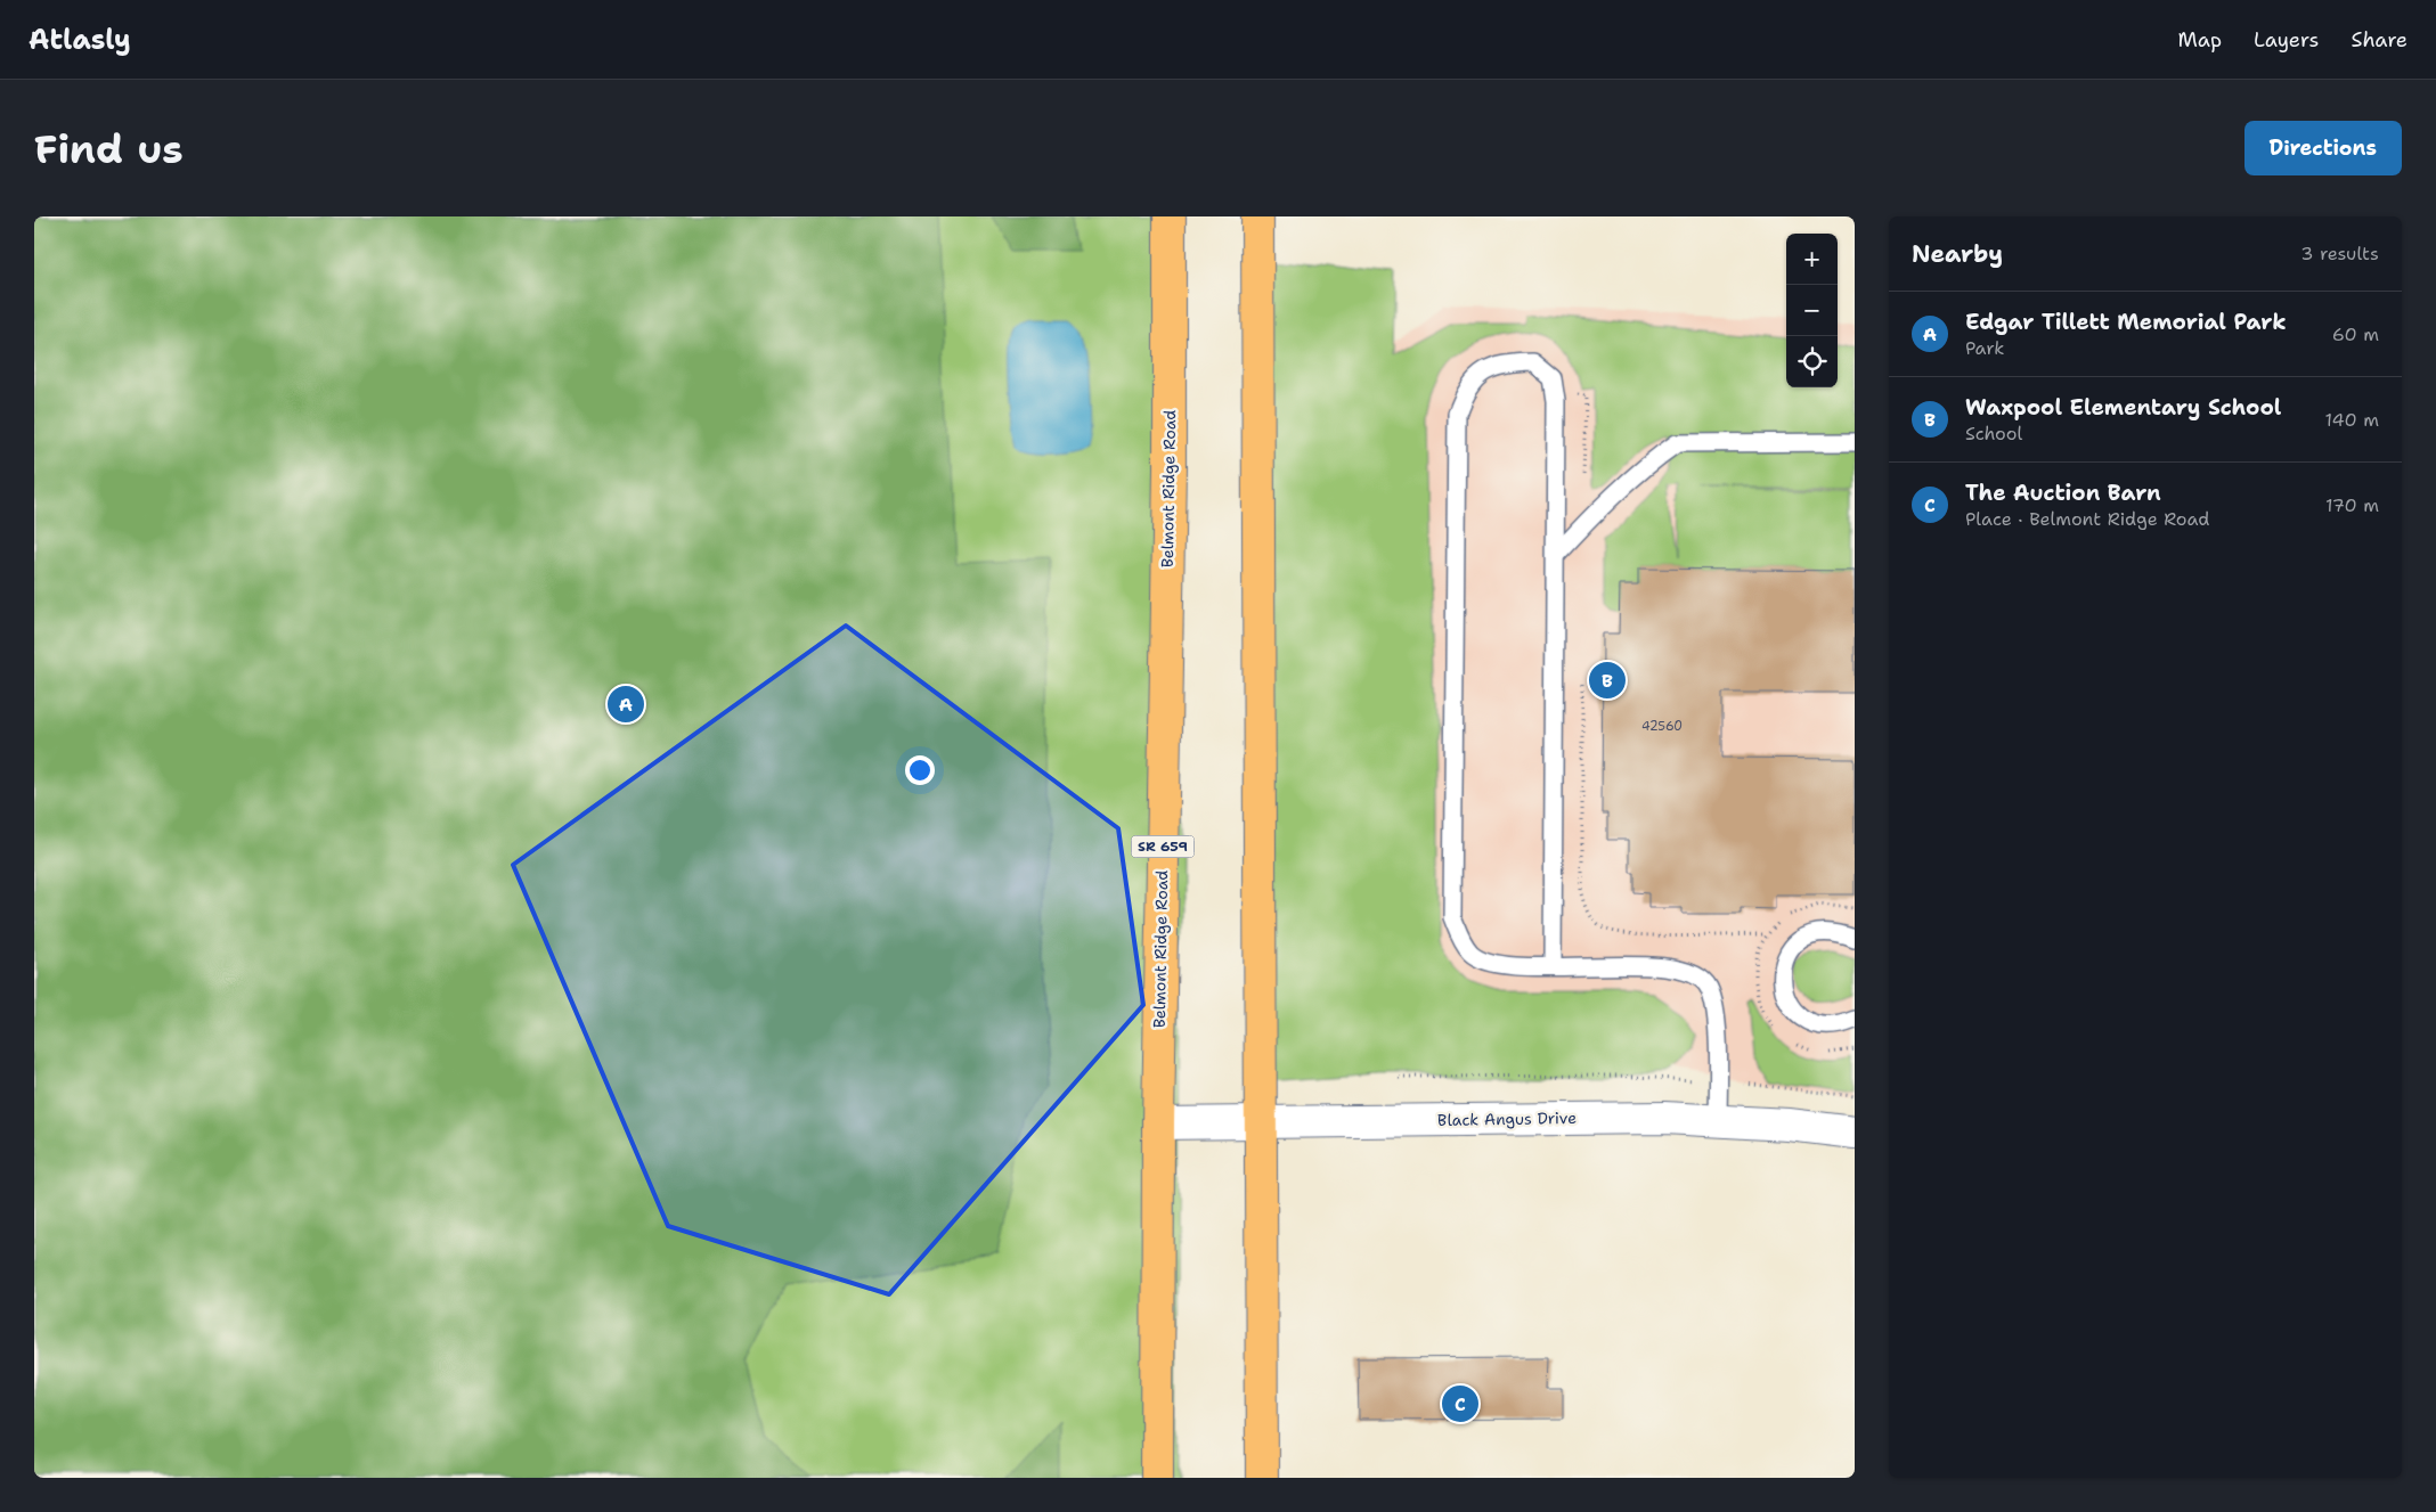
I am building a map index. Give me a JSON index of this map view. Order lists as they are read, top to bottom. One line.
{"streets":{"main road":["Belmont Ridge Road","SR 659"],"street":["Black Angus Drive"]},"crossings":[["Belmont Ridge Road","Black Angus Drive"]],"house_numbers":["42560"],"page":{"header":"Atlasly","nav":["Map","Layers","Share"],"buttons":"Directions","title":"Find us","heading":["Nearby","3 results"],"map_buttons":["+","−"],"list":[{"mark":"A","name":"Edgar Tillett Memorial Park","note":"Park","value":"60 m"},{"mark":"B","name":"Waxpool Elementary School","note":"School","value":"140 m"},{"mark":"C","name":"The Auction Barn","note":"Place · Belmont Ridge Road","value":"170 m"}],"pins":["B","A","C"]}}
